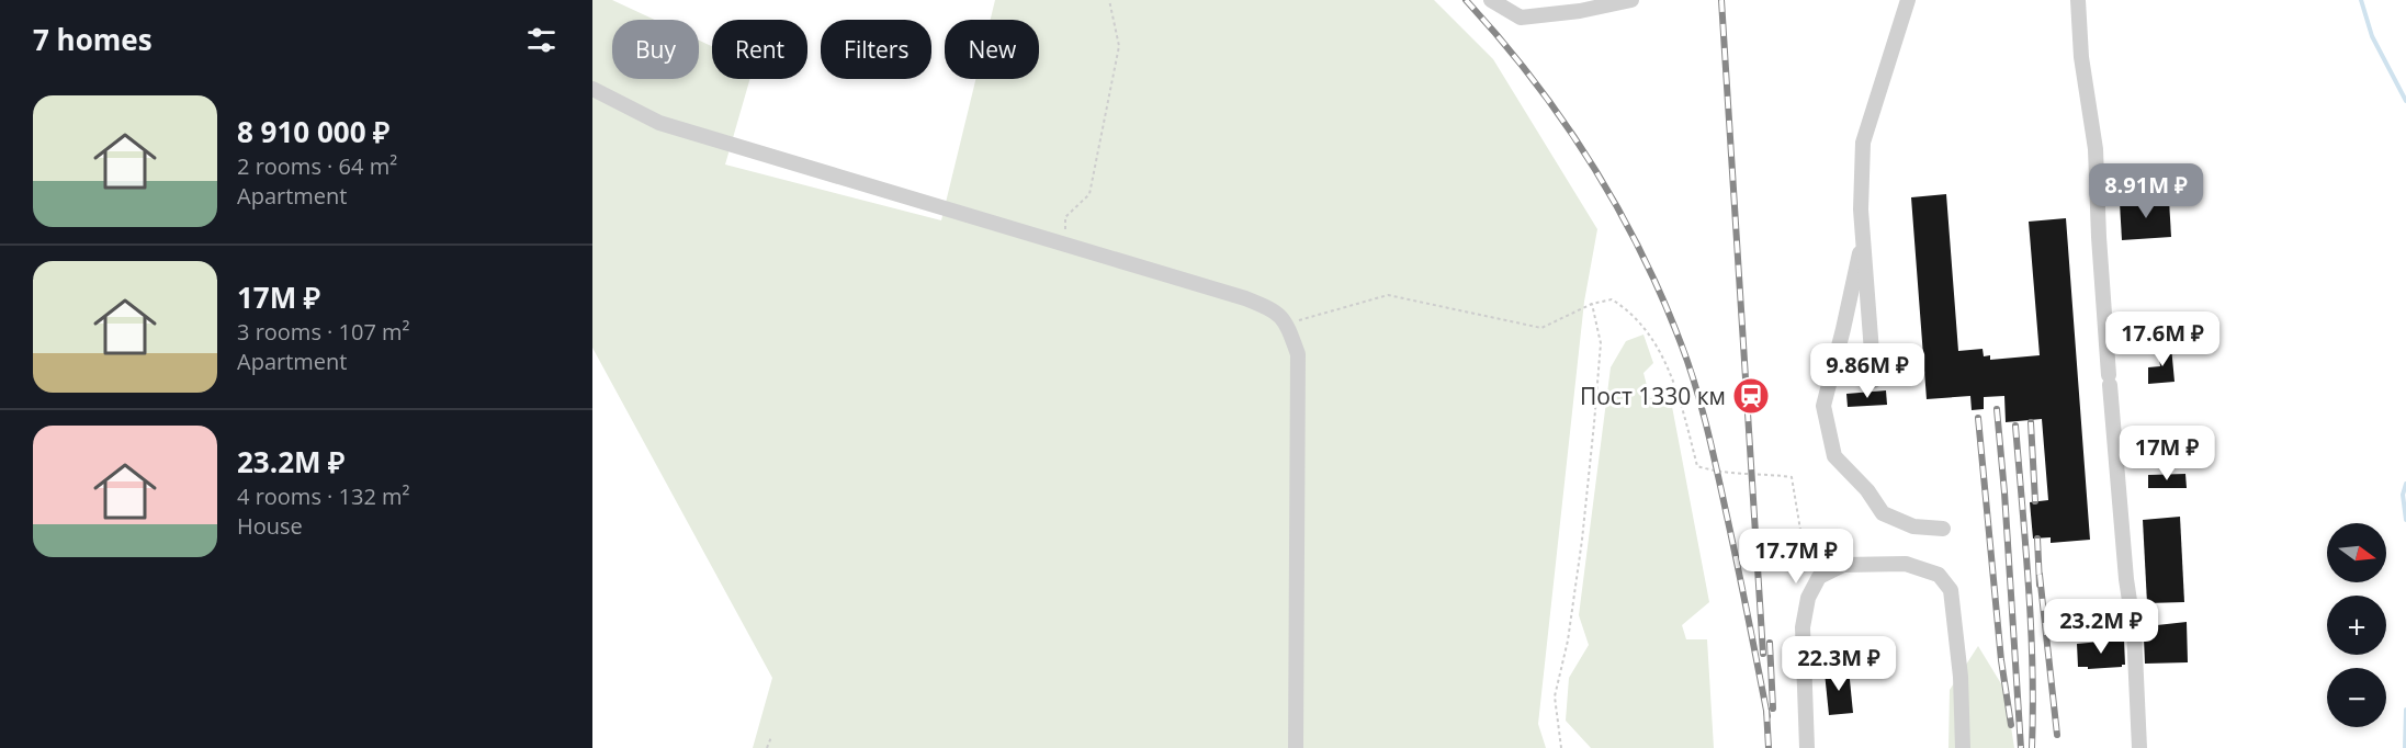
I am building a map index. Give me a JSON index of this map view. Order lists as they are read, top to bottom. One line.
{"places":{"station":["Пост 1330 км"]},"north":"right","page":{"heading":"7 homes","chip":["Buy","Rent","Filters","New"],"list":[{"name":"8 910 000 ₽","note":"2 rooms · 64 m² · Apartment"},{"name":"17M ₽","note":"3 rooms · 107 m² · Apartment"},{"name":"23.2M ₽","note":"4 rooms · 132 m² · House"}],"price":["8.91M ₽","17.6M ₽","9.86M ₽","17M ₽","17.7M ₽","23.2M ₽","22.3M ₽"],"map_buttons":["+","−"]}}
